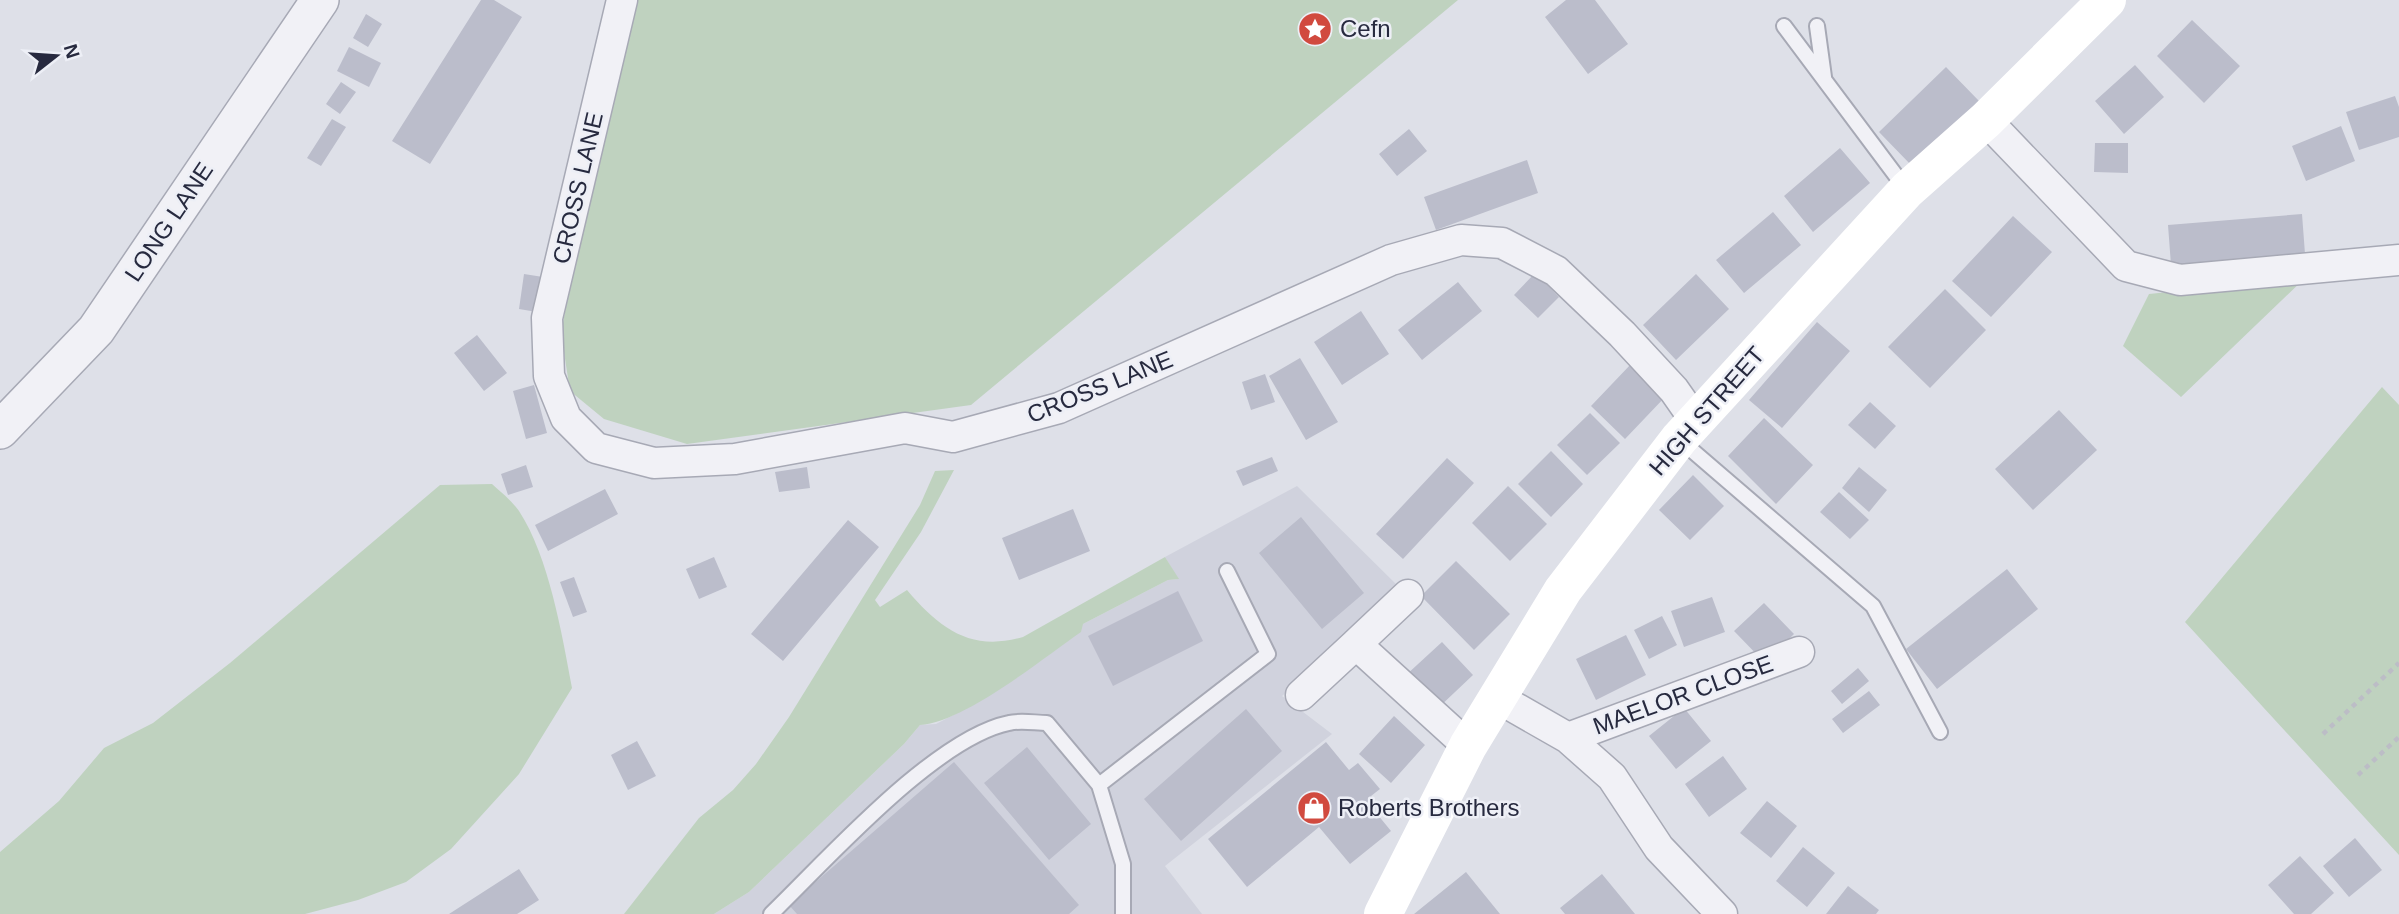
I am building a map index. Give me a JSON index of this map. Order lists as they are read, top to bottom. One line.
{"streets":{"main road":["HIGH STREET"],"street":["CROSS LANE","LONG LANE","MAELOR CLOSE"]},"crossings":[["CROSS LANE","HIGH STREET"]],"places":{"place":["Cefn"],"shop":["Roberts Brothers"]},"north":"right"}
